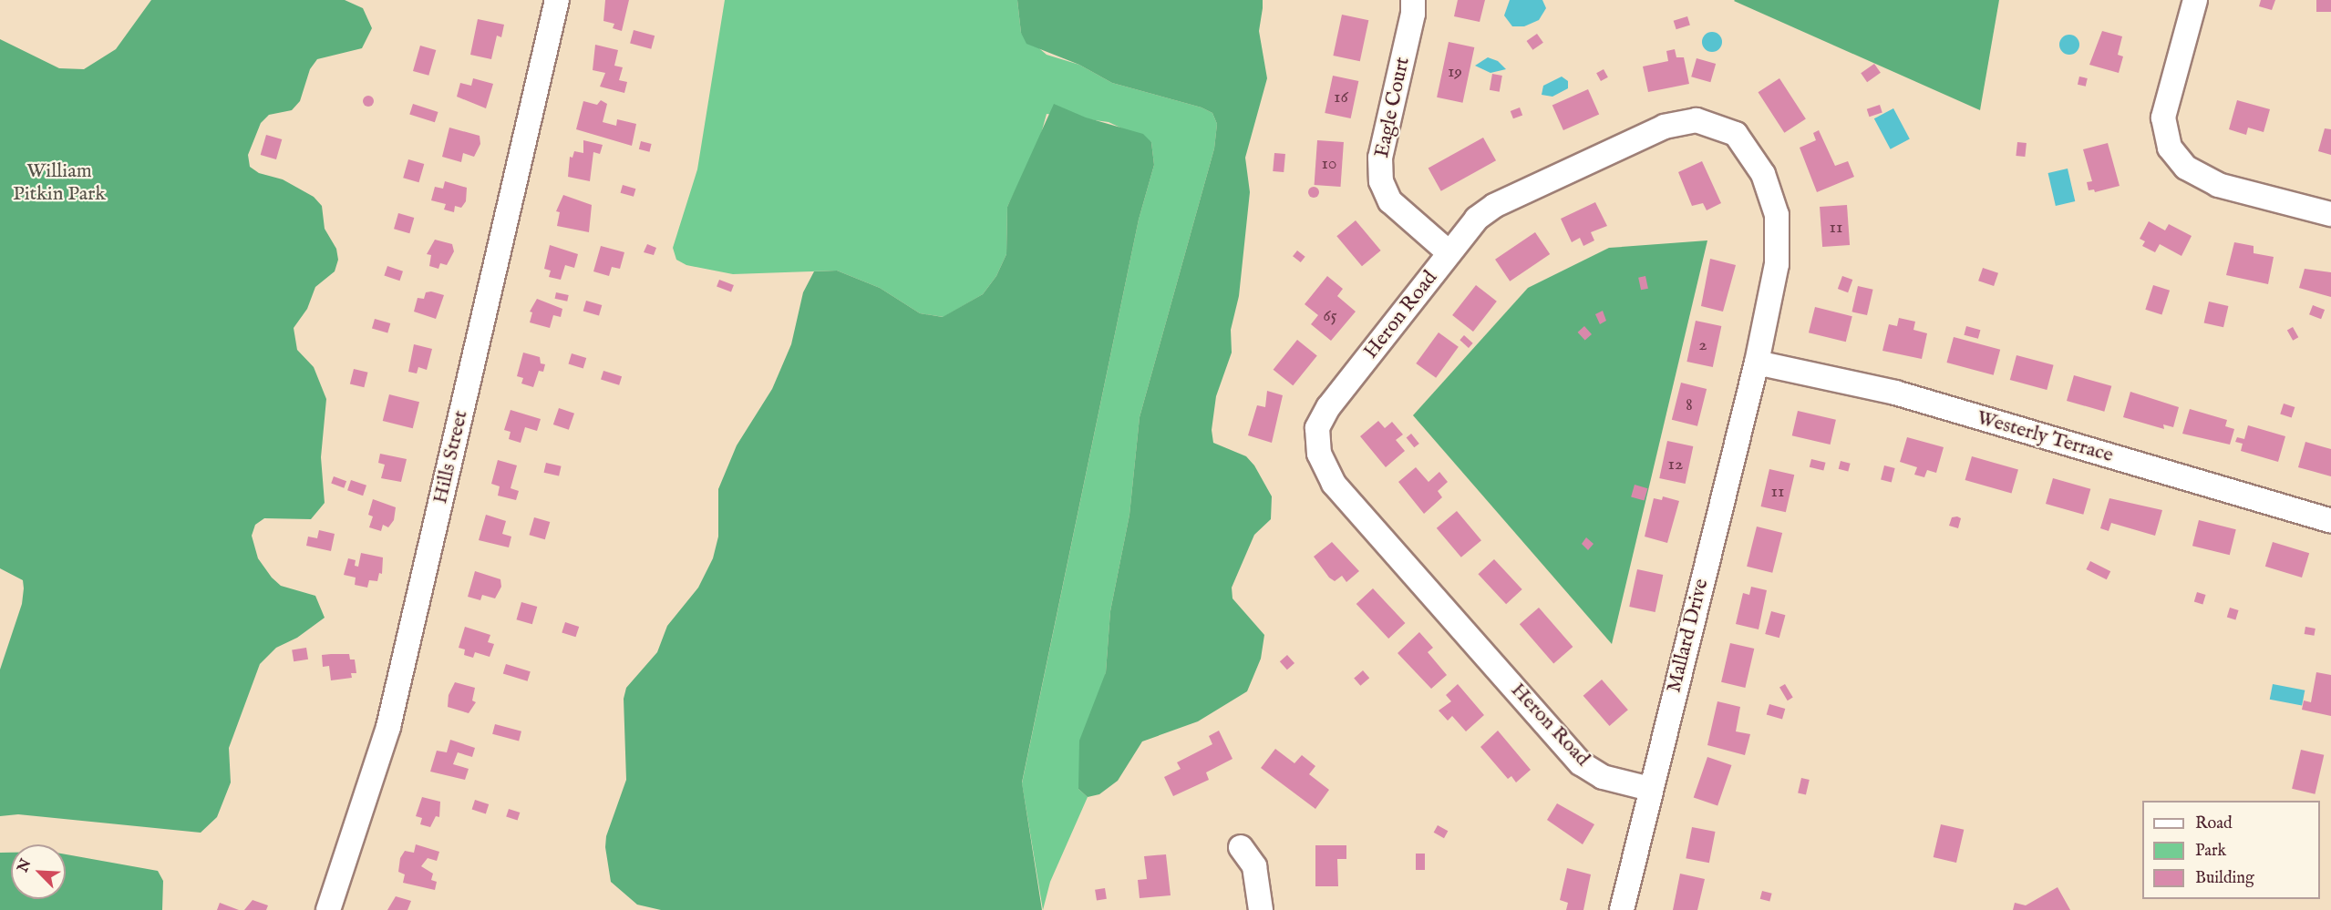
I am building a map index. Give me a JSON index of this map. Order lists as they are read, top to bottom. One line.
{"streets":{"street":["Eagle Court","Heron Road","Westerly Terrace","Hills Street","Mallard Drive"]},"crossings":[["Eagle Court","Heron Road"],["Heron Road","Westerly Terrace"],["Heron Road","Mallard Drive"],["Westerly Terrace","Mallard Drive"]],"parks":["William Pitkin Park"],"house_numbers":["19","16","10","11","65","2","8","12","11"],"legend":["Road","Park","Building"],"north":"top left"}
